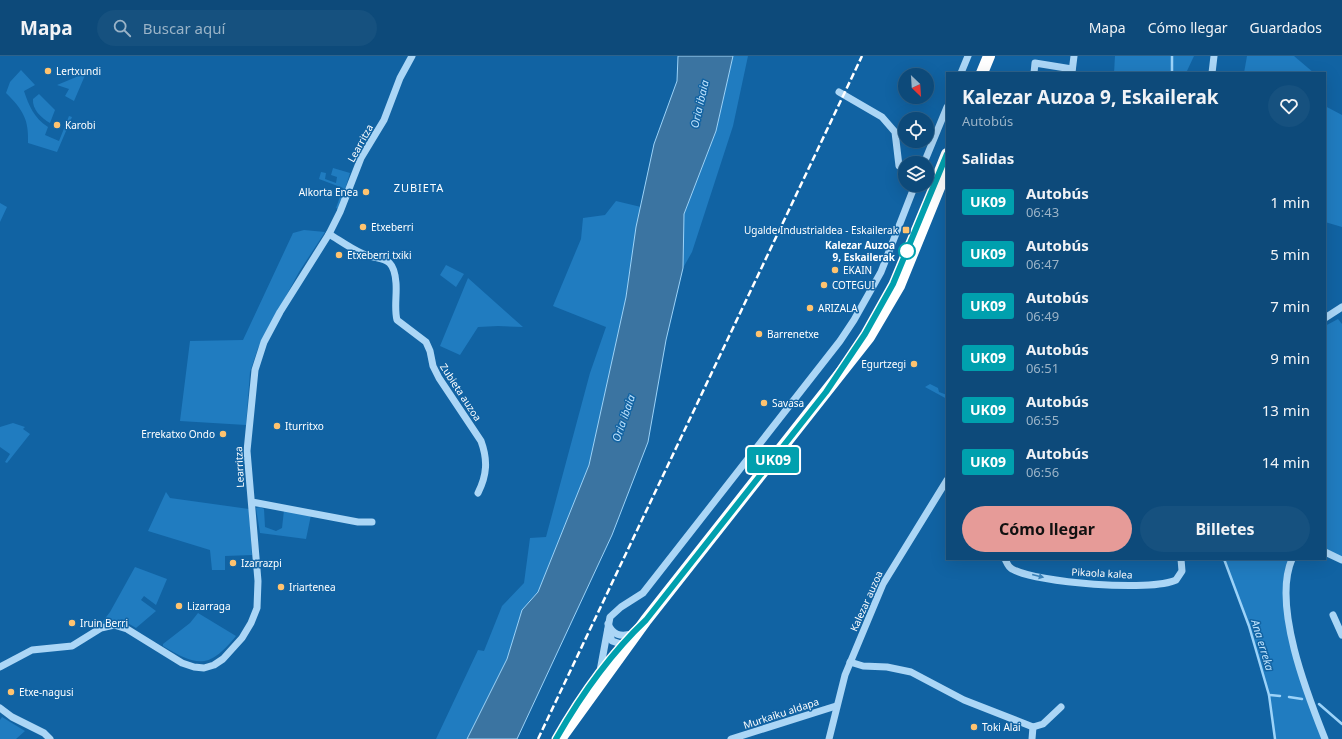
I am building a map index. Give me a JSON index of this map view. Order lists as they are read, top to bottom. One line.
{"streets":{"street":["Learritza","Zubieta auzoa","Pikaola kalea","Kalezar auzoa","Murkaiku aldapa"]},"crossings":[["Learritza","Zubieta auzoa"],["Kalezar auzoa","Murkaiku aldapa"]],"one_way":["Pikaola kalea"],"districts":["ZUBIETA"],"water":["Oria ibaia","Ana erreka"],"places":{"other":["Lertxundi","Karobi","Alkorta Enea","Etxeberri","Kalezar Auzoa 9, Eskailerak","Etxeberri txiki","EKAIN","COTEGUI","ARIZALA","Barrenetxe","Egurtzegi","Savasa","Iturritxo","Errekatxo Ondo","Izarrazpi","Iriartenea","Lizarraga","Iruin Berri","Etxe-nagusi","Toki Alai"],"transit":["Ugalde Industrialdea - Eskailerak"]},"lines":["bus line UK09"],"north":"bottom right","page":{"header":"Mapa","search":"Buscar aquí","nav":["Mapa","Cómo llegar","Guardados"],"on_map":"UK09","heading":[["Kalezar Auzoa 9, Eskailerak","Autobús"],"Salidas"],"list":[{"mark":"UK09","name":"Autobús","note":"06:43","value":"1 min"},{"mark":"UK09","name":"Autobús","note":"06:47","value":"5 min"},{"mark":"UK09","name":"Autobús","note":"06:49","value":"7 min"},{"mark":"UK09","name":"Autobús","note":"06:51","value":"9 min"},{"mark":"UK09","name":"Autobús","note":"06:55","value":"13 min"},{"mark":"UK09","name":"Autobús","note":"06:56","value":"14 min"}],"buttons":["Cómo llegar","Billetes"]}}
